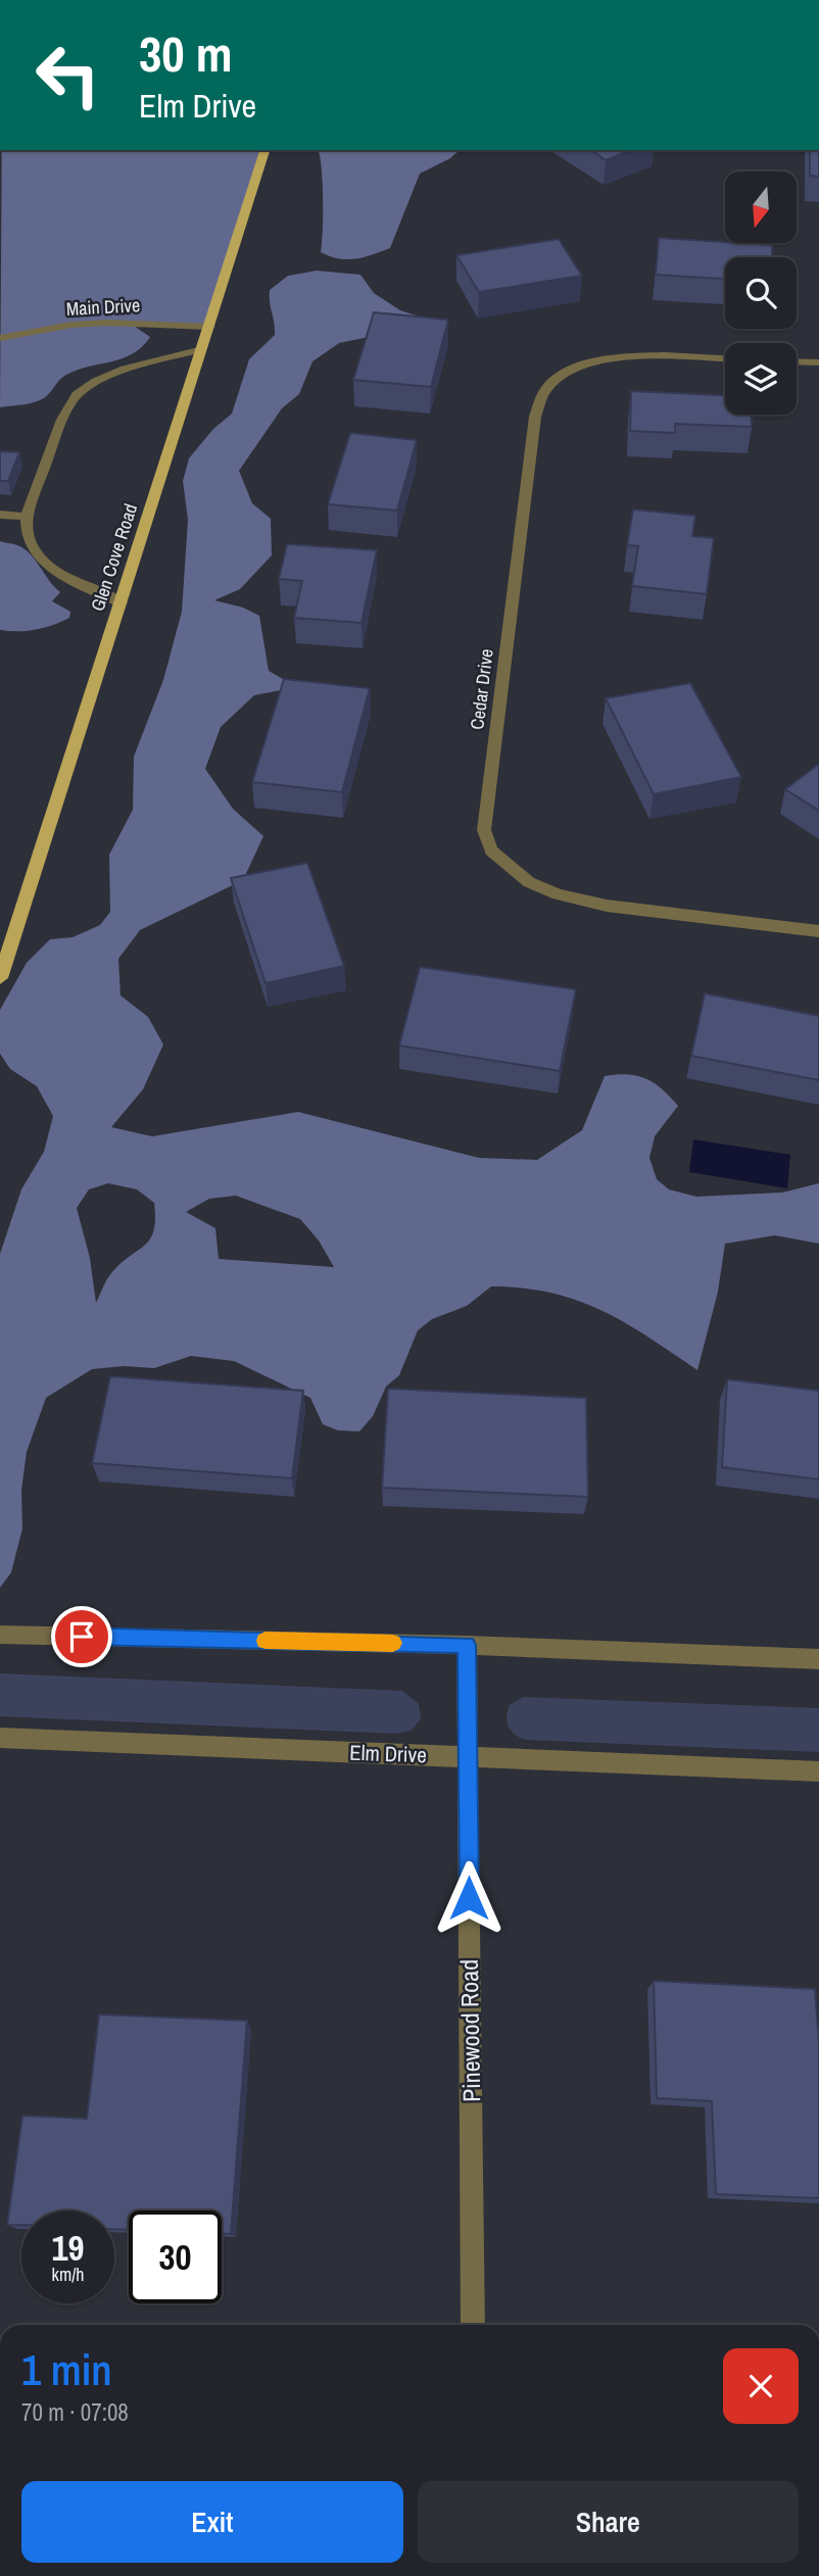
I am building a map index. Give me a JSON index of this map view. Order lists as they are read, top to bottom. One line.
{"streets":{"main road":["Glen Cove Road"],"street":["Main Drive","Cedar Drive","Elm Drive","Pinewood Road"]},"crossings":[["Main Drive","Glen Cove Road"],["Elm Drive","Pinewood Road"]],"north":"bottom","page":{"turn":["30 m","Elm Drive"],"speed":"19 km/h","limit":"30","heading":["1 min","70 m · 07:08"],"buttons":["Exit","Share"]}}
